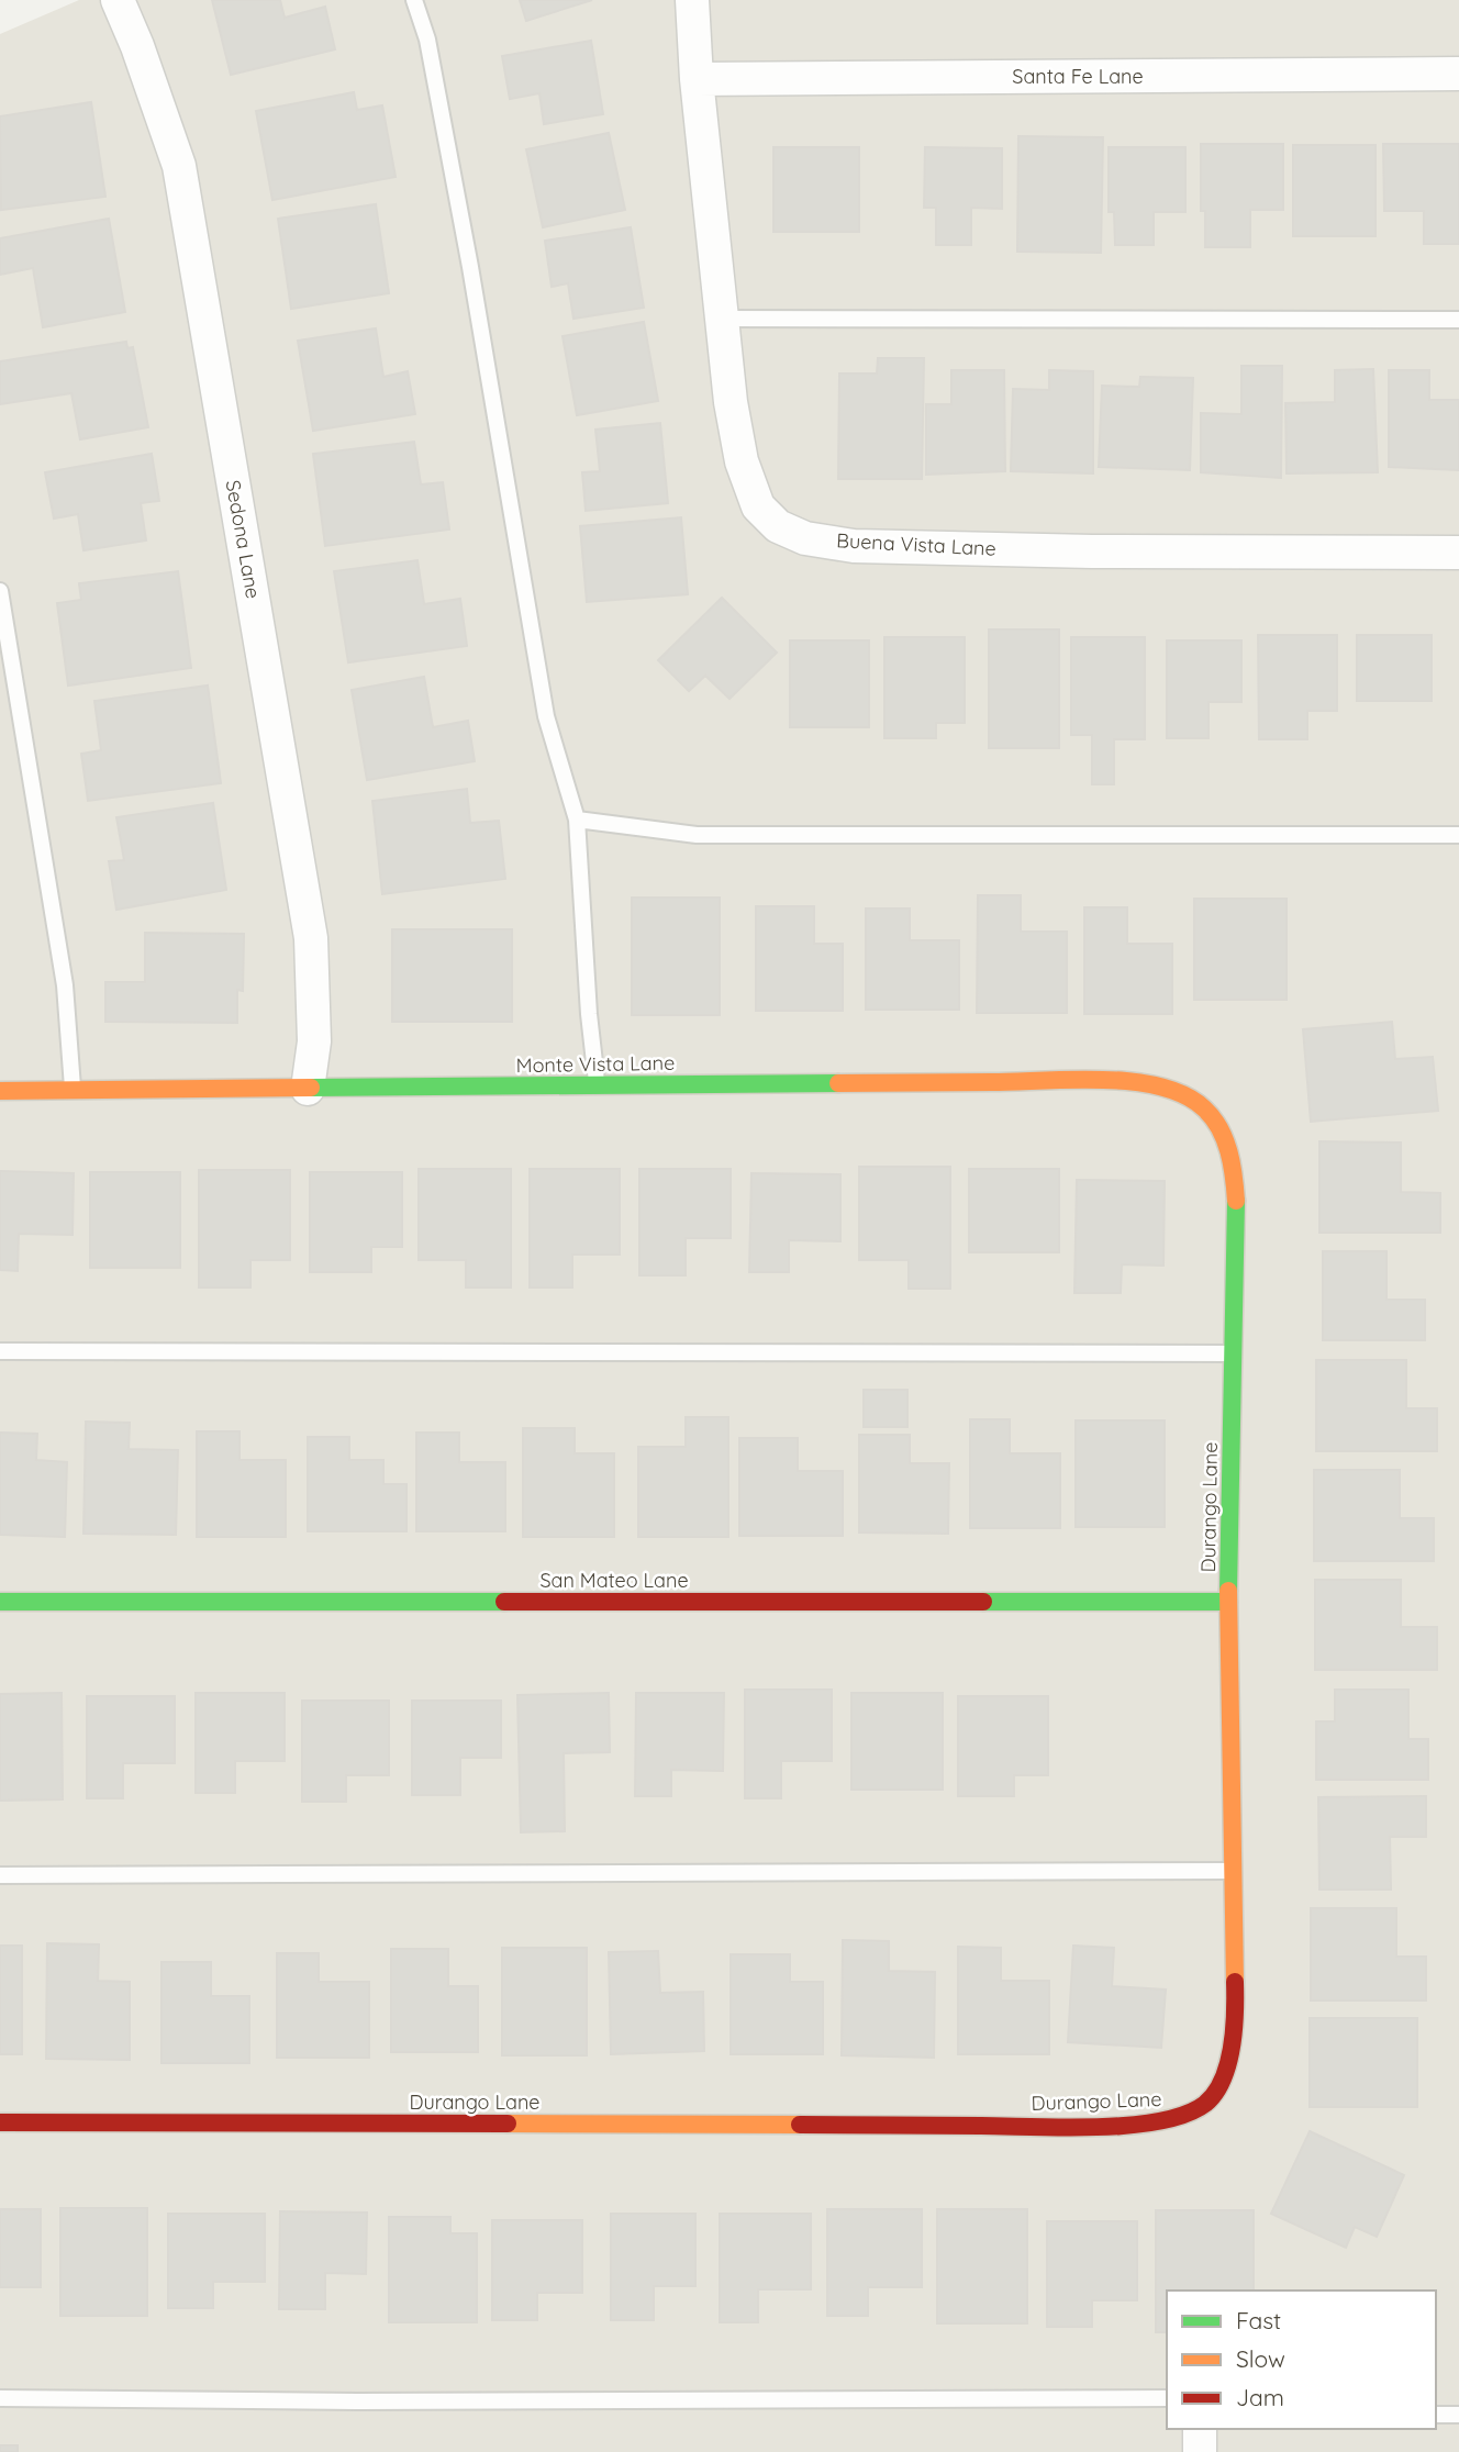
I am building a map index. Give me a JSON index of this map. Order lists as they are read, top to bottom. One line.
{"streets":{"street":["Santa Fe Lane","Sedona Lane","Buena Vista Lane","Monte Vista Lane","Durango Lane","San Mateo Lane"]},"crossings":[["Santa Fe Lane","Buena Vista Lane"],["Sedona Lane","Monte Vista Lane"],["Monte Vista Lane","Durango Lane"],["Durango Lane","San Mateo Lane"]],"legend":["Fast","Slow","Jam"]}
